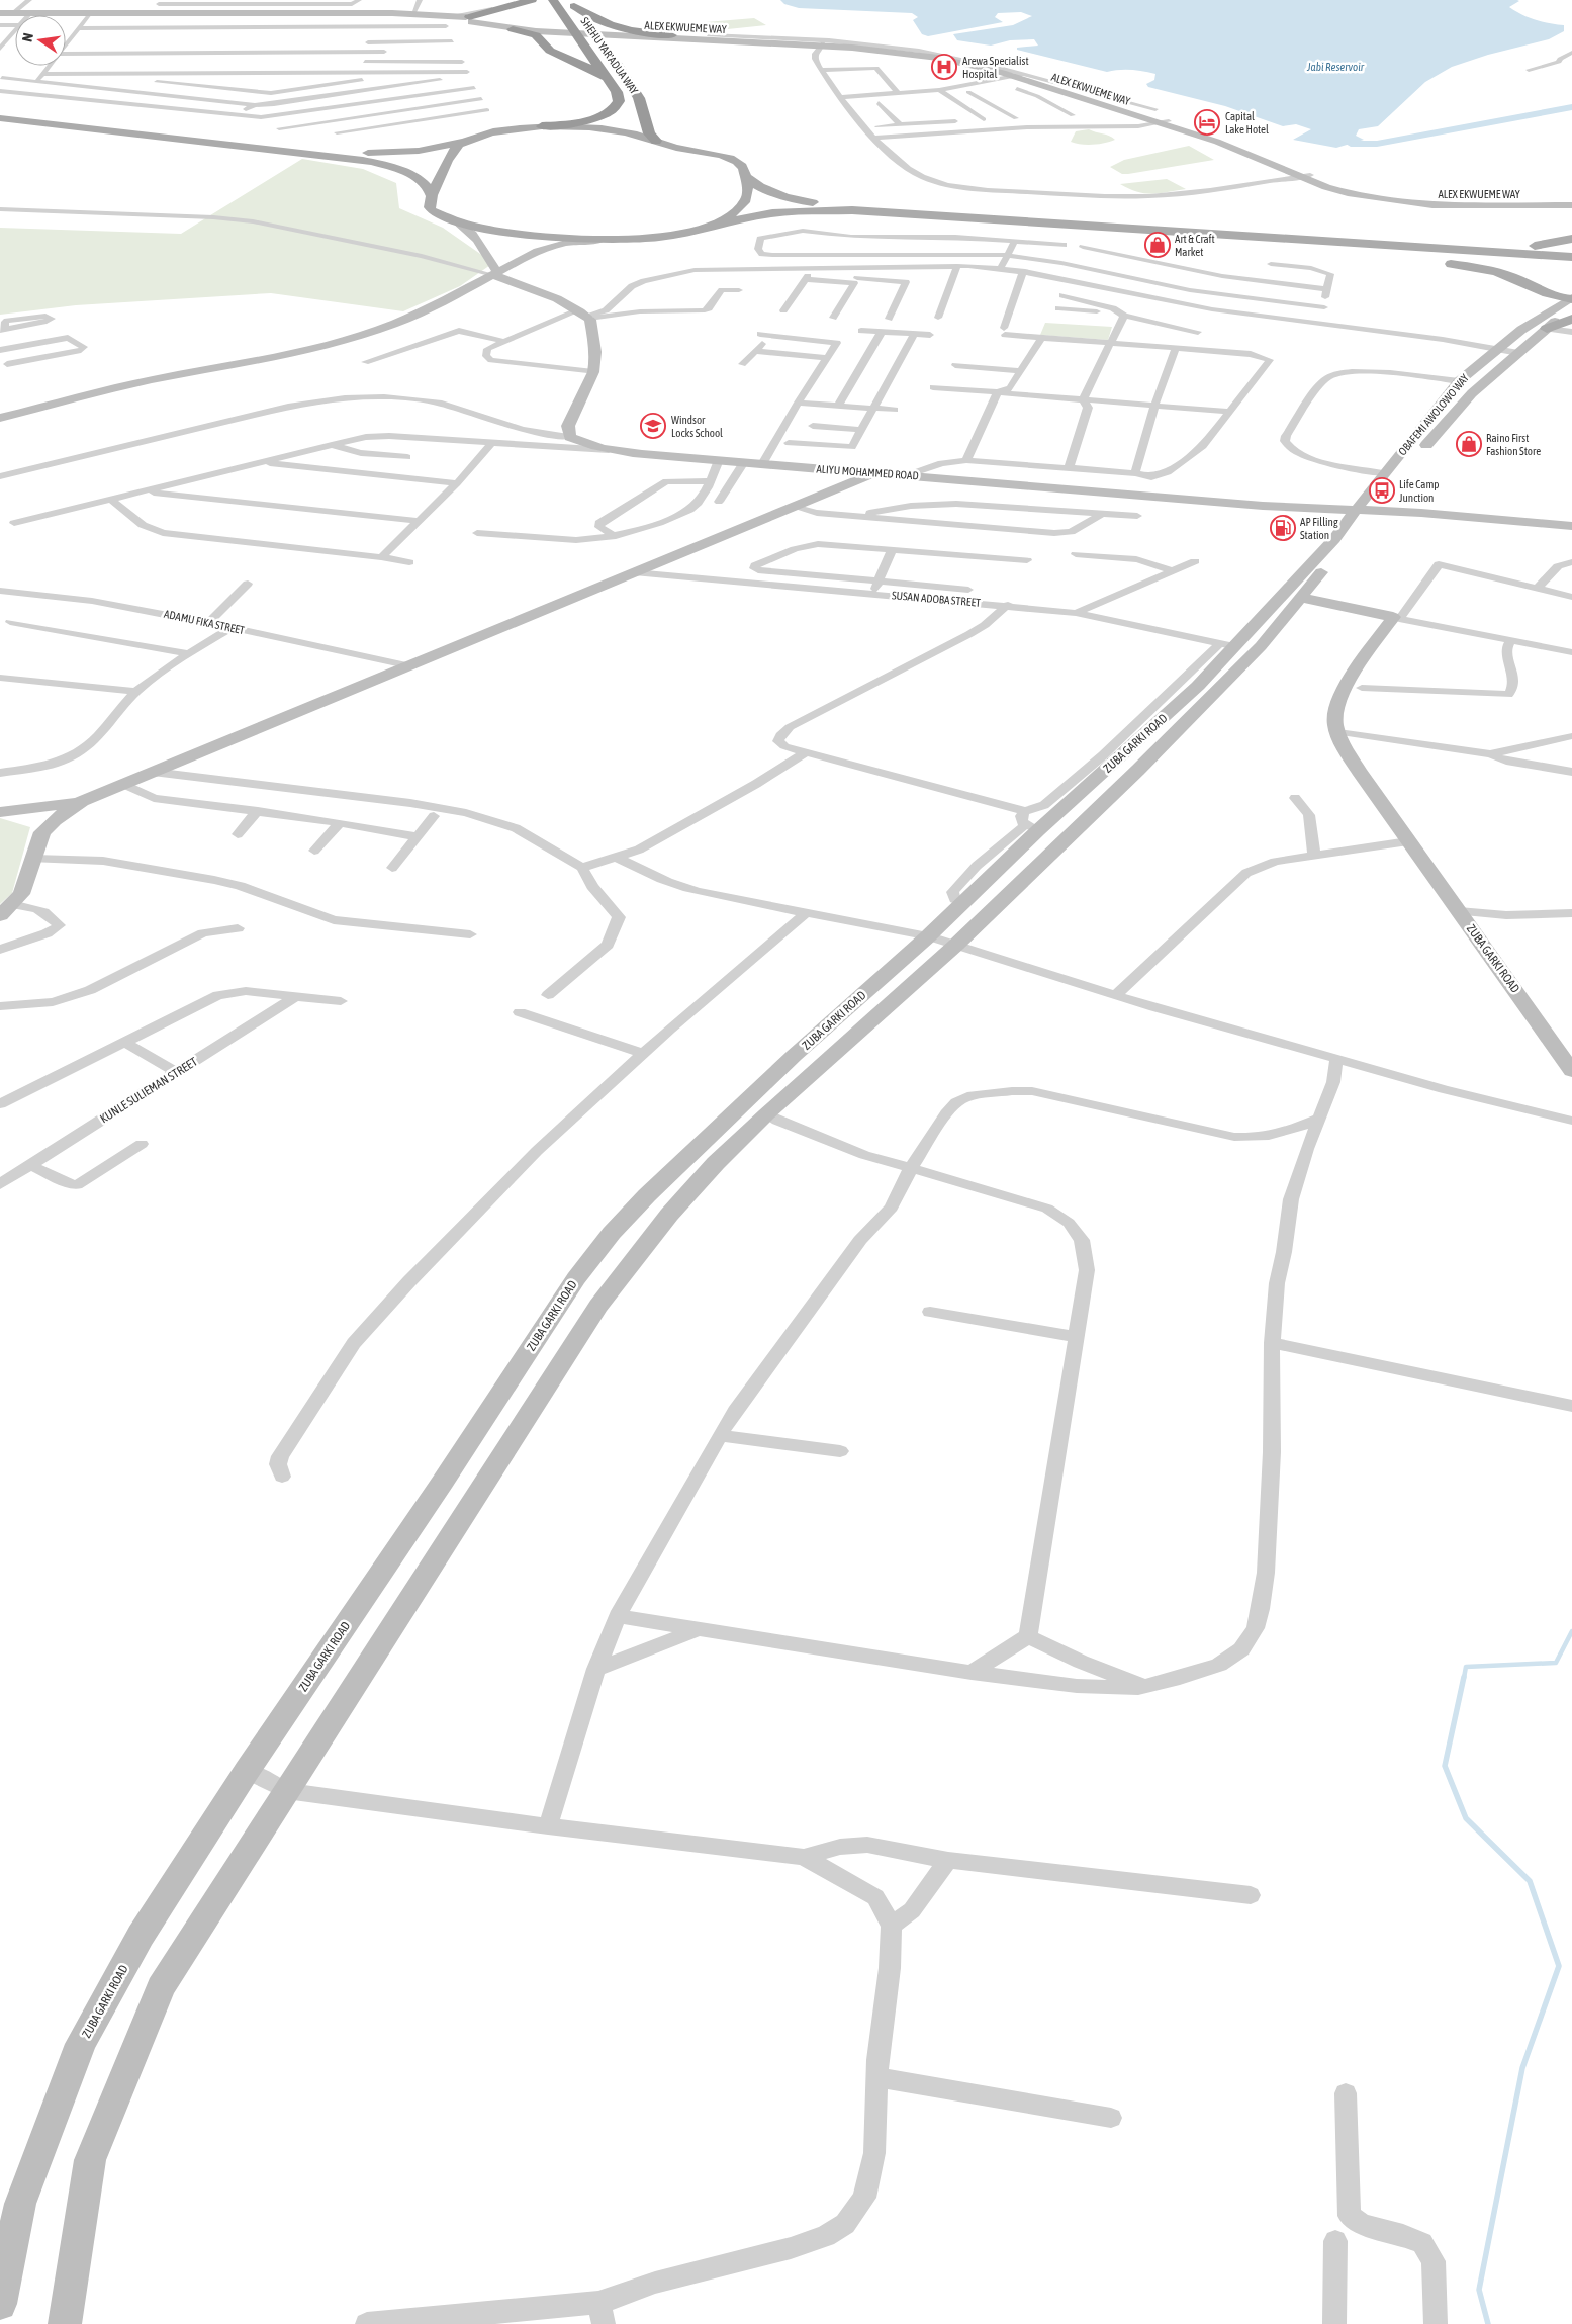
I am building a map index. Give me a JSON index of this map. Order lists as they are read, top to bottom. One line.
{"streets":{"highway":["SHEHU YAR'ADUA WAY"],"street":["ALEX EKWUEME WAY","OBAFEMI AWOLOWO WAY","ALIYU MOHAMMED ROAD","SUSAN ADOBA STREET","ADAMU FIKA STREET","ZUBA GARKI ROAD","KUNLE SULIEMAN STREET"]},"crossings":[["OBAFEMI AWOLOWO WAY","ALIYU MOHAMMED ROAD"],["OBAFEMI AWOLOWO WAY","ZUBA GARKI ROAD"],["ALIYU MOHAMMED ROAD","ZUBA GARKI ROAD"],["SUSAN ADOBA STREET","ZUBA GARKI ROAD"]],"water":["Jabi Reservoir"],"places":{"hospital":["Arewa Specialist Hospital"],"hotel":["Capital Lake Hotel"],"shop":["Art & Craft Market","Raino First Fashion Store"],"school or university":["Windsor Locks School"],"bus stop":["Life Camp Junction"],"fuel station":["AP Filling Station"]},"north":"left"}
